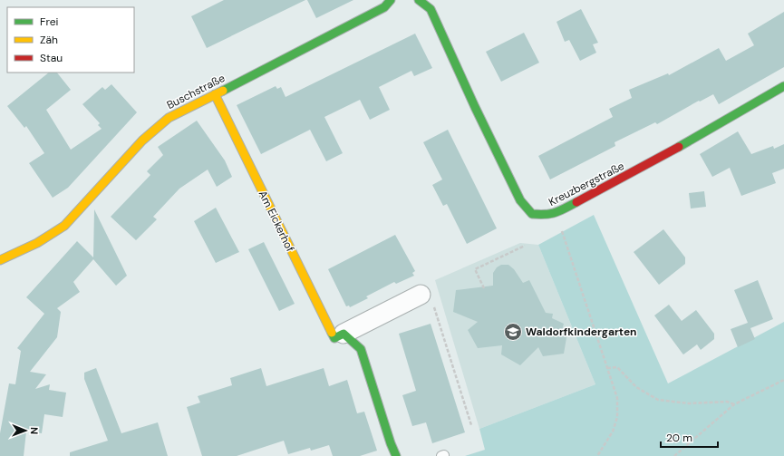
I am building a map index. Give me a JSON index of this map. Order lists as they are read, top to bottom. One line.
{"streets":{"street":["Buschstraße","Kreuzbergstraße","Am Eickerhof"]},"crossings":[["Buschstraße","Am Eickerhof"]],"places":{"school or university":["Waldorfkindergarten"]},"legend":["Frei","Zäh","Stau"],"scale_bar":"20 m","north":"right"}
